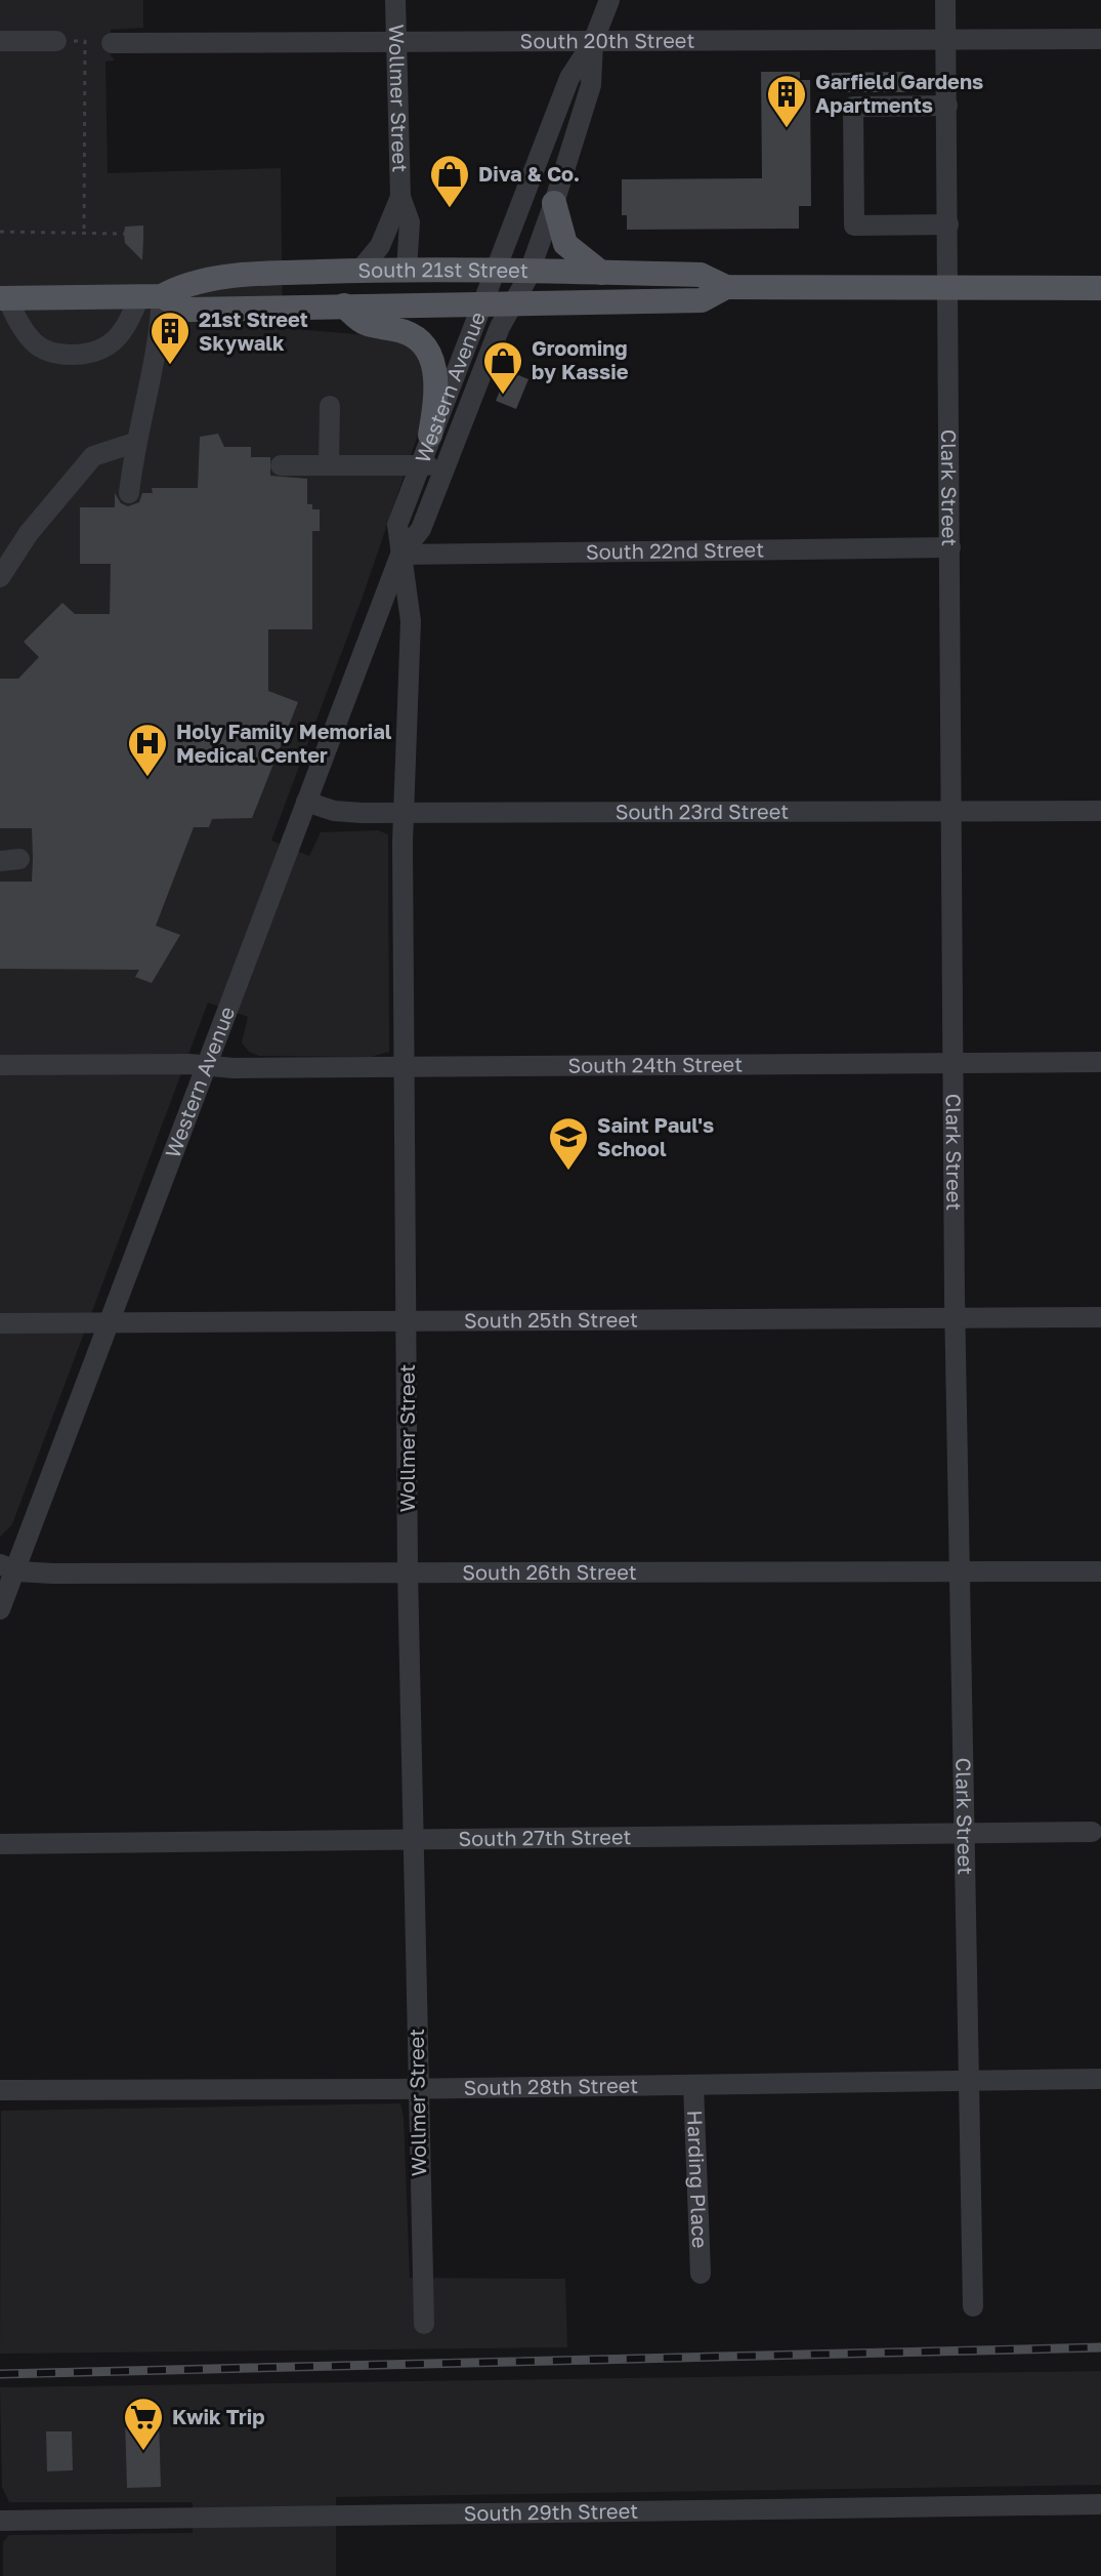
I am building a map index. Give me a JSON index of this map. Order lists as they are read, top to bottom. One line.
{"streets":{"main road":["South 21st Street"],"street":["South 20th Street","Wollmer Street","Western Avenue","Clark Street","South 22nd Street","South 23rd Street","South 24th Street","South 25th Street","South 26th Street","South 27th Street","South 28th Street","Harding Place","South 29th Street"]},"crossings":[["South 20th Street","Wollmer Street"],["South 20th Street","Western Avenue"],["South 20th Street","Clark Street"],["Wollmer Street","South 21st Street"],["Wollmer Street","Western Avenue"],["Wollmer Street","South 22nd Street"],["Wollmer Street","South 23rd Street"],["Wollmer Street","South 24th Street"],["Wollmer Street","South 25th Street"],["Wollmer Street","South 26th Street"],["Wollmer Street","South 27th Street"],["Wollmer Street","South 28th Street"],["South 21st Street","Western Avenue"],["South 21st Street","Clark Street"],["Western Avenue","South 22nd Street"],["Western Avenue","South 23rd Street"],["Western Avenue","South 24th Street"],["Western Avenue","South 25th Street"],["Western Avenue","South 26th Street"],["Clark Street","South 22nd Street"],["Clark Street","South 23rd Street"],["Clark Street","South 24th Street"],["Clark Street","South 25th Street"],["Clark Street","South 26th Street"],["Clark Street","South 27th Street"],["Clark Street","South 28th Street"],["South 28th Street","Harding Place"]],"places":{"building":["Garfield Gardens Apartments","21st Street Skywalk"],"shop":["Diva & Co.","Grooming by Kassie"],"hospital":["Holy Family Memorial Medical Center"],"school or university":["Saint Paul's School"],"supermarket":["Kwik Trip"]}}
